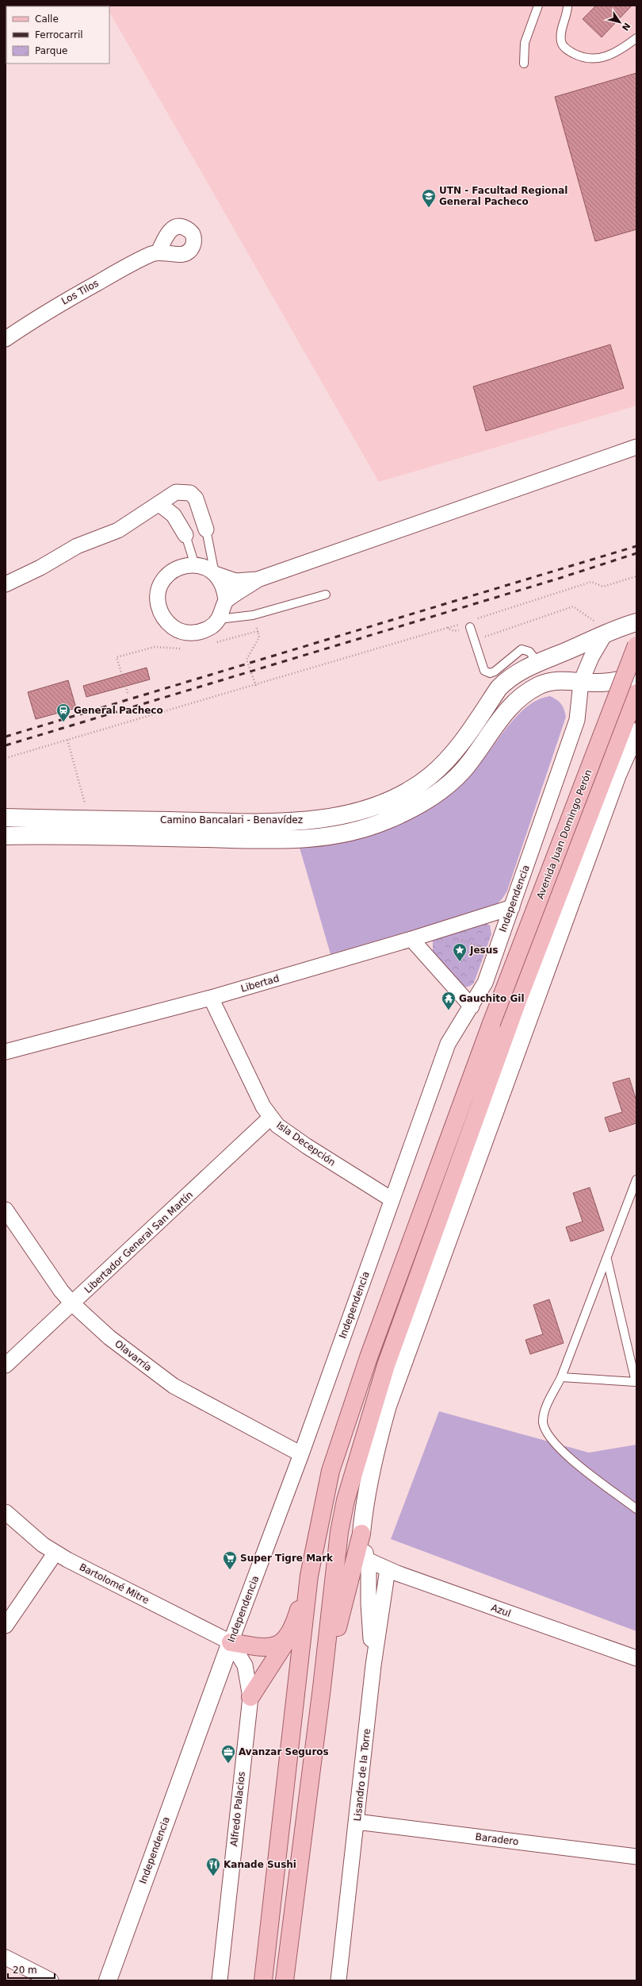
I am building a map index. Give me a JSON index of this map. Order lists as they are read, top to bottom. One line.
{"streets":{"main road":["Camino Bancalari - Benavídez","Avenida Juan Domingo Perón","Independencia"],"street":["Los Tilos","Libertad","Isla Decepción","Libertador General San Martín","Olavarría","Bartolomé Mitre","Azul","Lisandro de la Torre","Alfredo Palacios","Baradero"]},"crossings":[["Camino Bancalari - Benavídez","Independencia"],["Independencia","Libertad"],["Independencia","Isla Decepción"],["Independencia","Olavarría"],["Independencia","Bartolomé Mitre"],["Independencia","Alfredo Palacios"],["Libertad","Isla Decepción"],["Isla Decepción","Libertador General San Martín"],["Libertador General San Martín","Olavarría"],["Bartolomé Mitre","Alfredo Palacios"],["Azul","Lisandro de la Torre"],["Lisandro de la Torre","Baradero"]],"places":{"school or university":["UTN - Facultad Regional General Pacheco"],"station":["General Pacheco"],"place":["Jesus"],"temple":["Gauchito Gil"],"supermarket":["Super Tigre Mark"],"office":["Avanzar Seguros"],"restaurant":["Kanade Sushi"]},"legend":["Calle","Ferrocarril","Parque"],"scale_bar":"20 m","north":"bottom right"}
